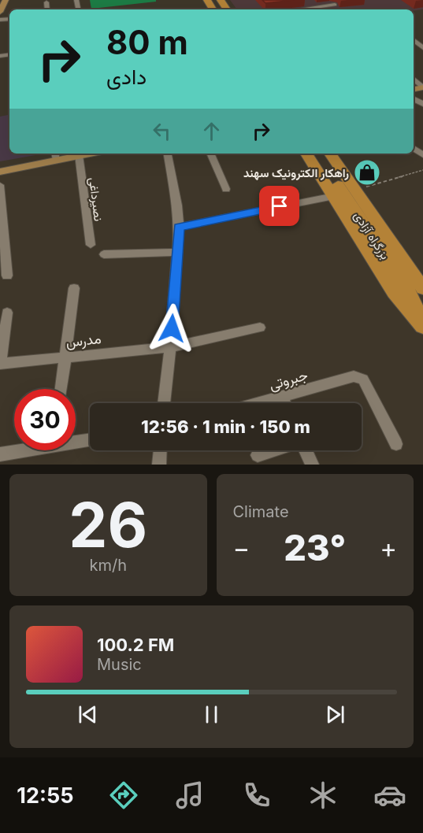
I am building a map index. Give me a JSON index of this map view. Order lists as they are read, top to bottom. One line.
{"streets":{"highway":["بزرگراه آزادی"],"street":["نصیرداغی","مدرس","جبروتی"]},"places":{"shop":["راهکار الکترونیک سهند"]},"page":{"turn":["80 m","دادی"],"limit":"30","trip":"12:56 · 1 min · 150 m","tile":[["26","km/h"],"Climate"],"heat":["−","23°","+"],"song":["100.2 FM","Music"],"tabs":"12:55"}}
